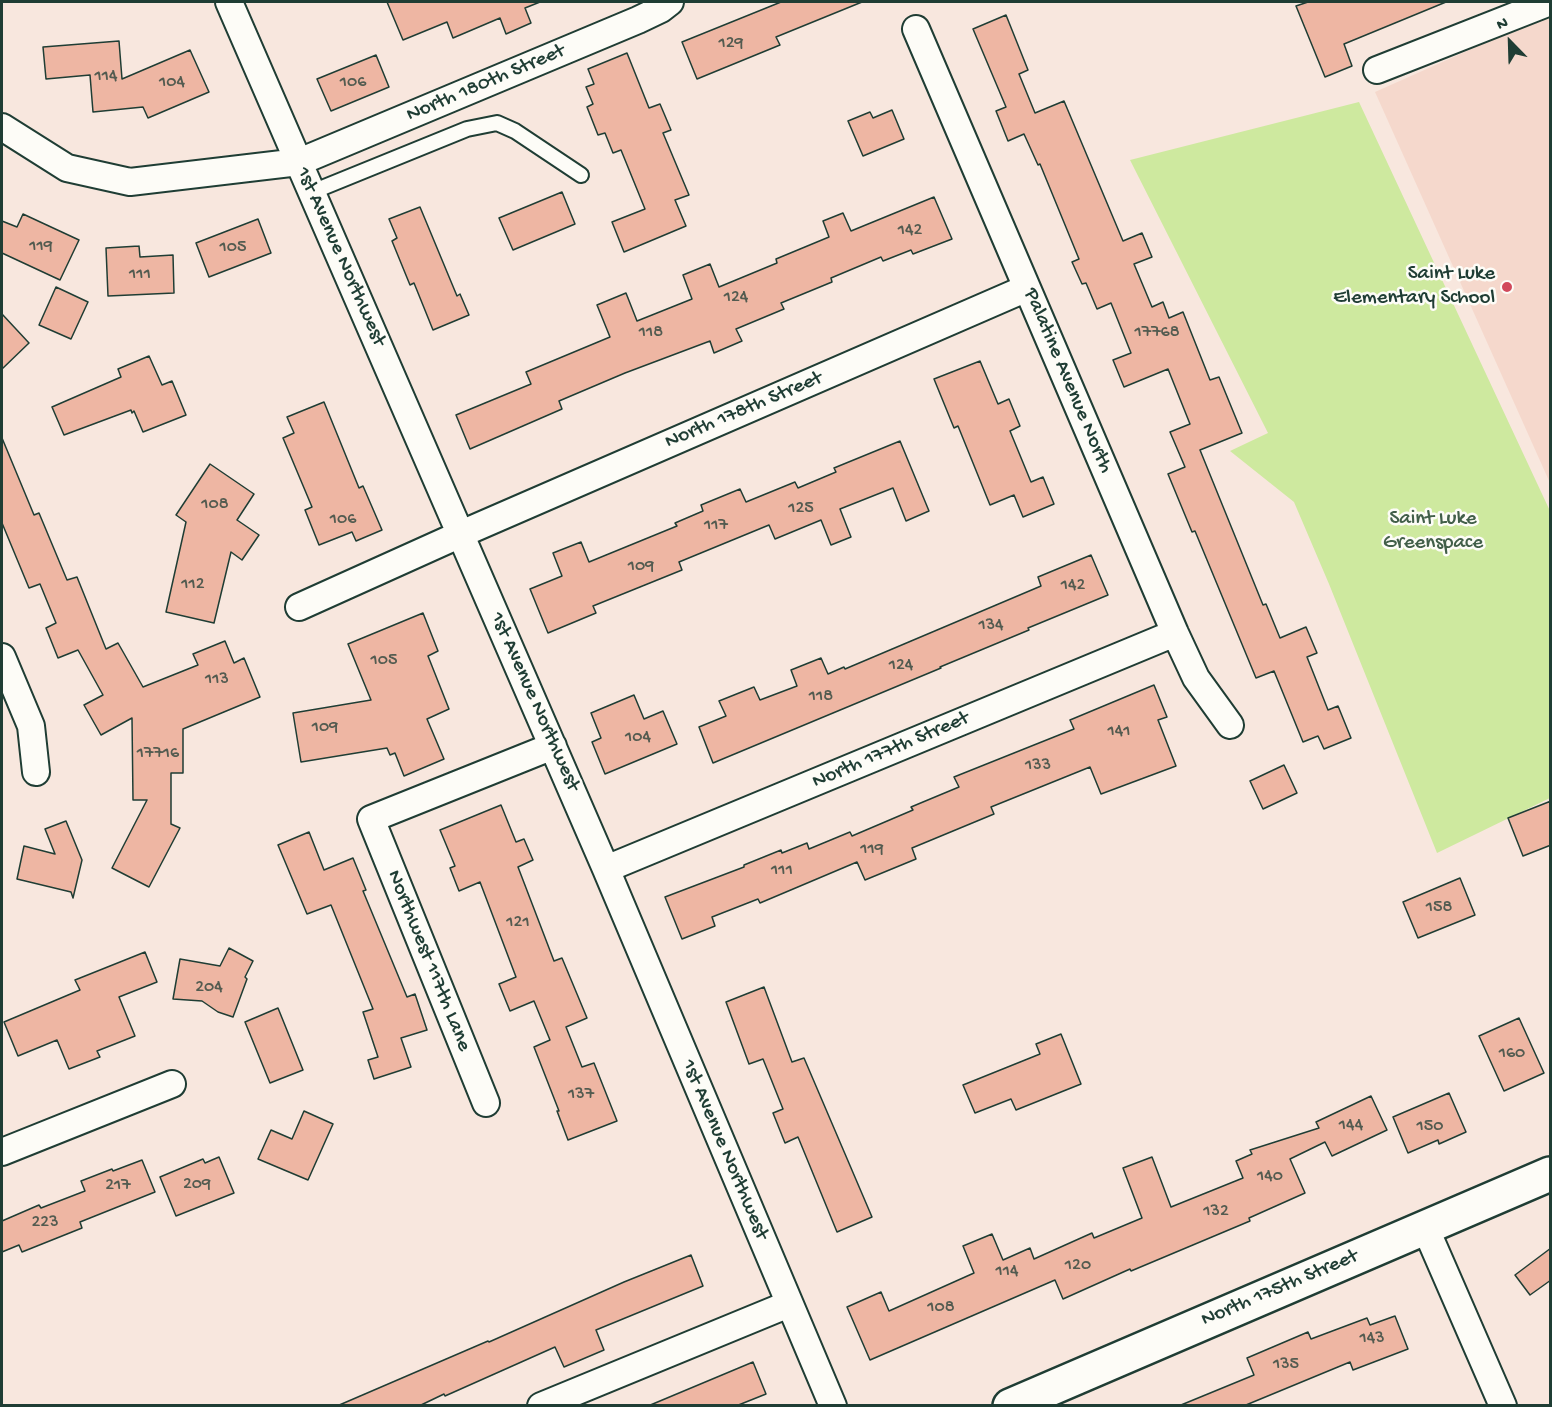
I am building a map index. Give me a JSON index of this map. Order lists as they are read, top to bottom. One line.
{"streets":{"street":["North 180th Street","1st Avenue Northwest","Palatine Avenue North","North 178th Street","North 177th Street","Northwest 117th Lane","North 175th Street"]},"crossings":[["North 180th Street","1st Avenue Northwest"],["1st Avenue Northwest","North 178th Street"],["1st Avenue Northwest","North 177th Street"],["1st Avenue Northwest","Northwest 117th Lane"],["Palatine Avenue North","North 178th Street"],["Palatine Avenue North","North 177th Street"]],"parks":["Saint Luke Greenspace"],"places":["Saint Luke Elementary School"],"house_numbers":["129","114","104","106","142","119","105","111","124","118","17768","108","125","106","117","109","112","142","134","105","124","113","118","109","141","104","17716","133","119","111","158","121","204","160","137","144","150","140","209","217","132","223","120","114","108","143","135"],"north":"top left"}
